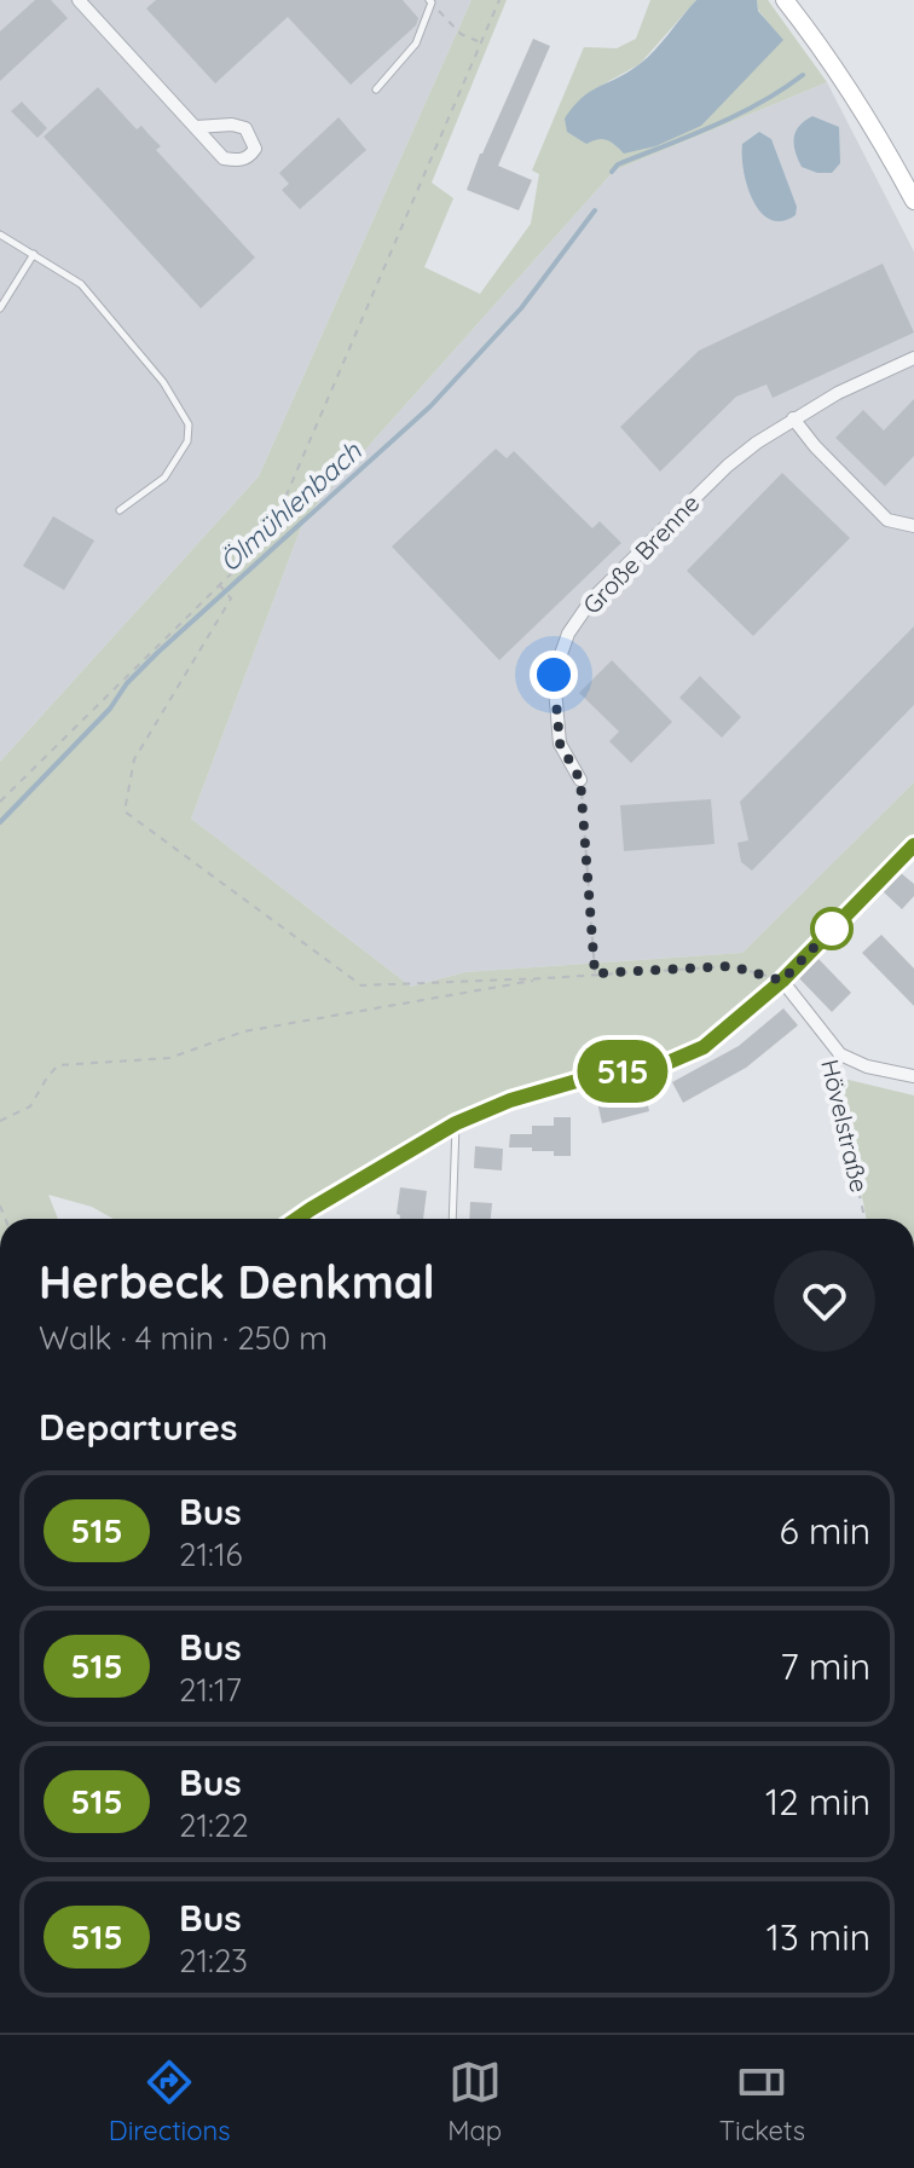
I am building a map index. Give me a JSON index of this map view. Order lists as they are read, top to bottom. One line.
{"streets":{"street":["Große Brenne","Hövelstraße"]},"water":["Ölmühlenbach"],"lines":["bus line 515"],"page":{"on_map":"515","heading":[["Herbeck Denkmal","Walk · 4 min · 250 m"],"Departures"],"list":[{"mark":"515","name":"Bus","note":"21:16","value":"6 min"},{"mark":"515","name":"Bus","note":"21:17","value":"7 min"},{"mark":"515","name":"Bus","note":"21:22","value":"12 min"},{"mark":"515","name":"Bus","note":"21:23","value":"13 min"}],"tabs":["Directions","Map","Tickets"]}}
